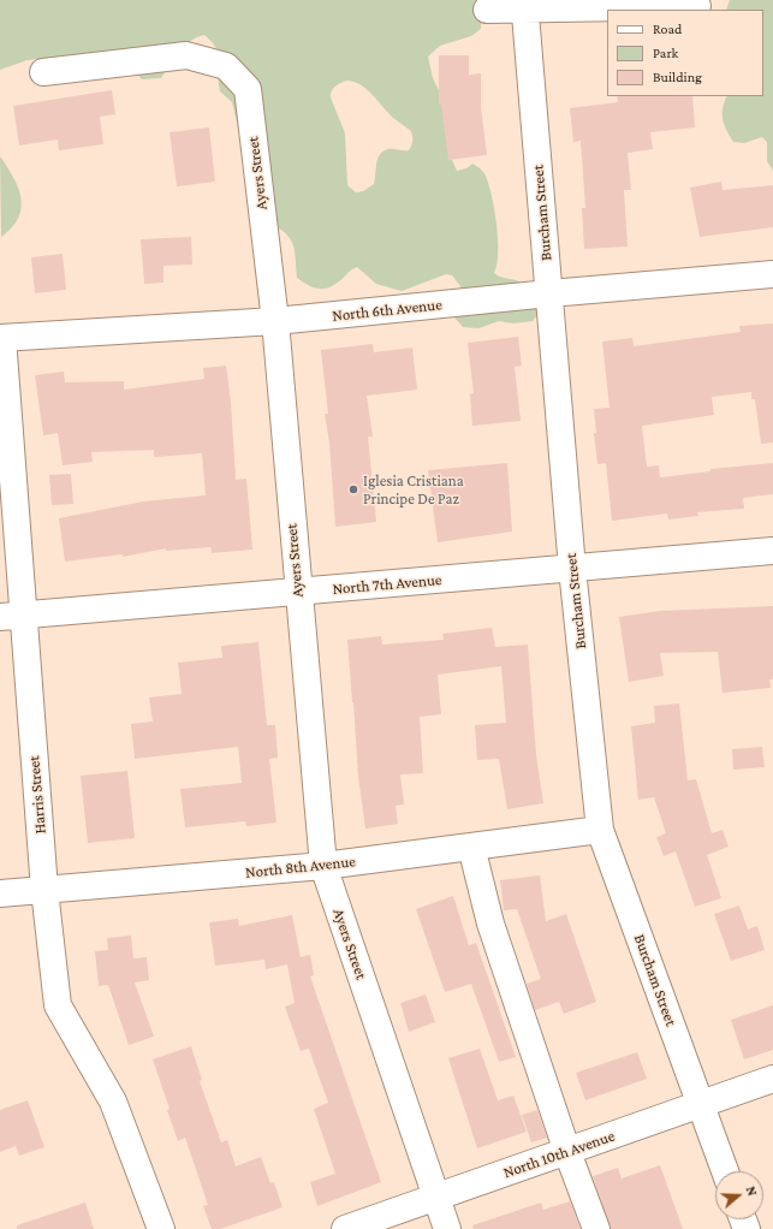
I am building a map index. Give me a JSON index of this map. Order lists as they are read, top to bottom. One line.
{"streets":{"street":["Ayers Street","Burcham Street","North 6th Avenue","North 7th Avenue","Harris Street","North 8th Avenue","North 10th Avenue"]},"crossings":[["Ayers Street","North 6th Avenue"],["Ayers Street","North 7th Avenue"],["Ayers Street","North 8th Avenue"],["Ayers Street","North 10th Avenue"],["Burcham Street","North 6th Avenue"],["Burcham Street","North 7th Avenue"],["Burcham Street","North 8th Avenue"],["Burcham Street","North 10th Avenue"],["North 6th Avenue","Harris Street"],["North 7th Avenue","Harris Street"],["Harris Street","North 8th Avenue"]],"places":["Iglesia Cristiana Principe De Paz"],"legend":["Road","Park","Building"],"north":"right"}
